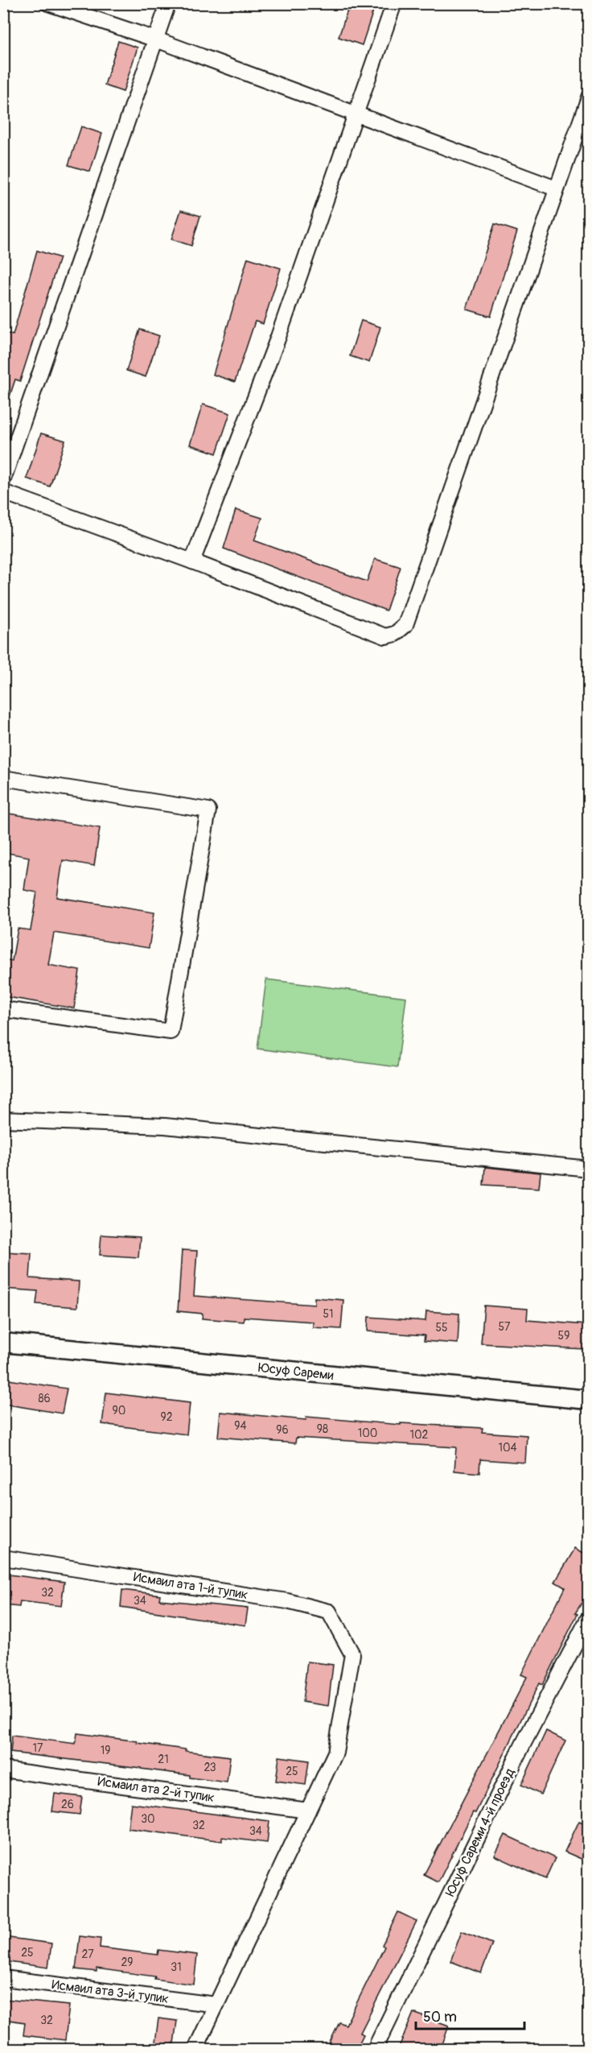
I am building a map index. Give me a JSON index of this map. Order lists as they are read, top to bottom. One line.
{"streets":{"main road":["Юсуф Сареми"],"street":["Исмаил ата 1-й тупик","Исмаил ата 2-й тупик","Юсуф Сареми 4-й проезд","Исмаил ата 3-й тупик"]},"crossings":[["Исмаил ата 1-й тупик","Исмаил ата 2-й тупик"]],"house_numbers":["51","57","55","59","86","90","92","94","98","96","100","102","104","32","34","17","19","21","23","25","26","30","32","34","25","27","29","31","32"],"scale_bar":"50 m"}
